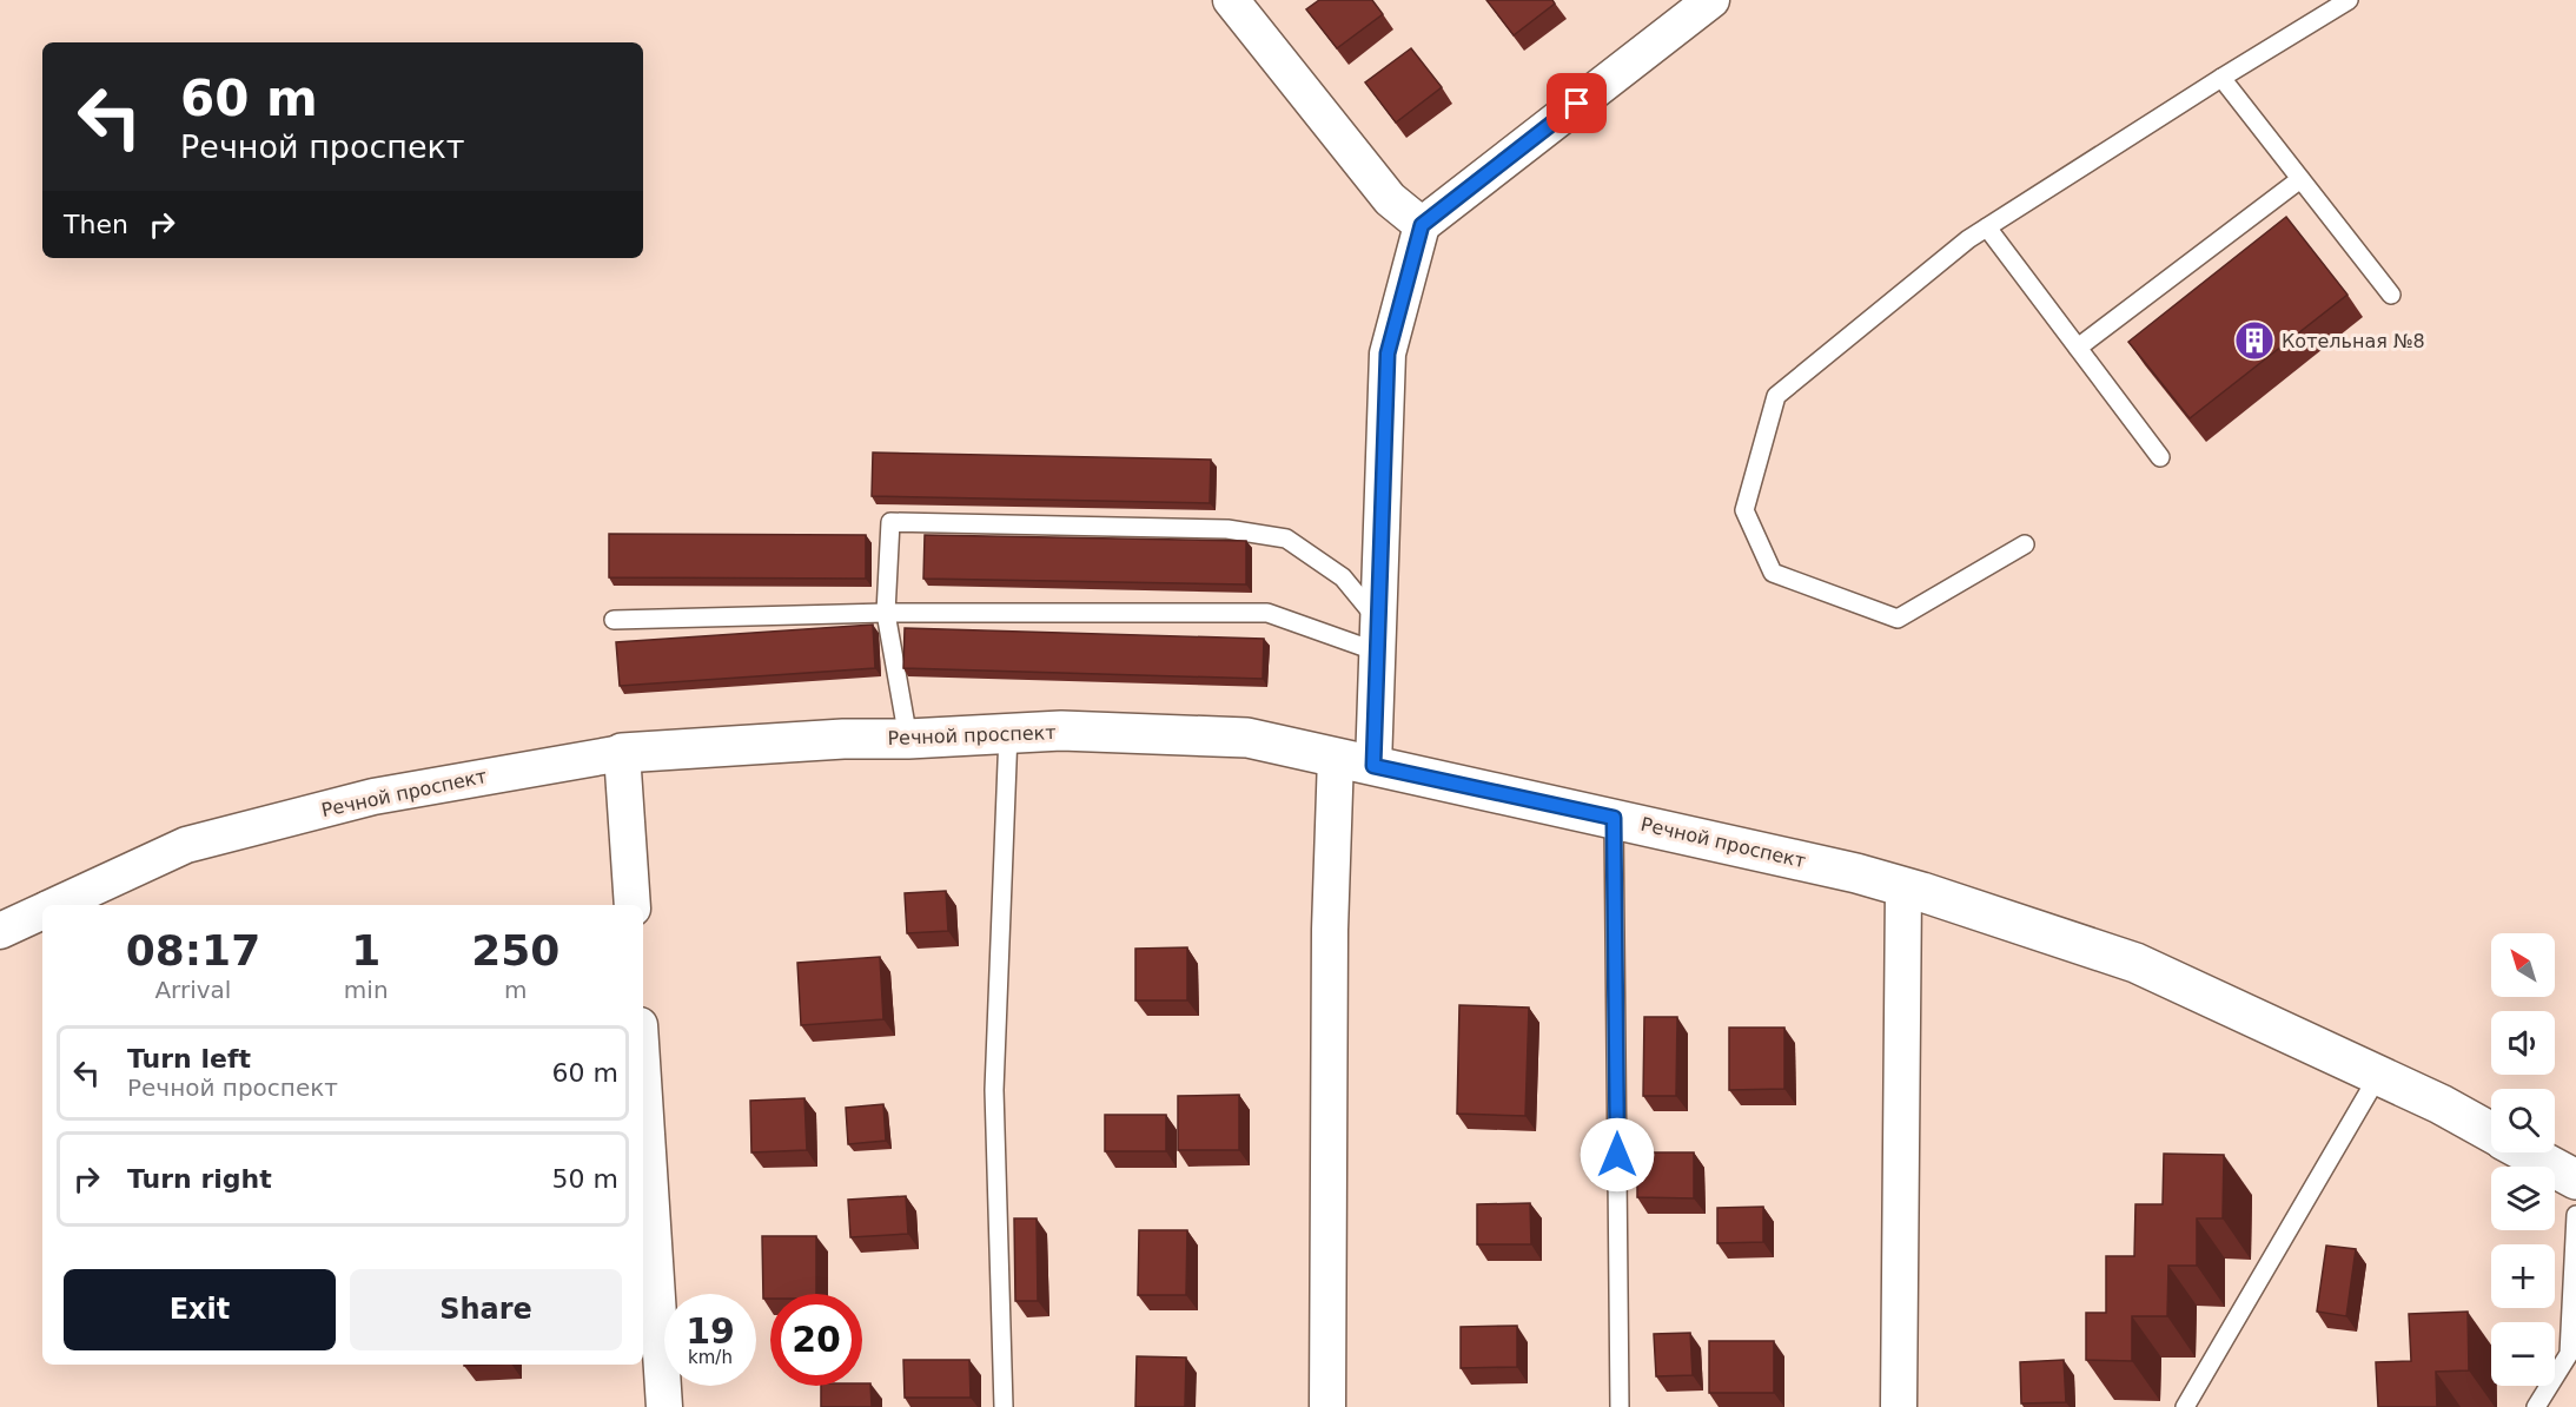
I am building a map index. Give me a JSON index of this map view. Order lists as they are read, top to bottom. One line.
{"streets":{"street":["Речной проспект"]},"places":{"building":["Котельная №8"]},"north":"top left","page":{"turn":["60 m","Речной проспект"],"then":"Then","eta":["08:17","Arrival","1","min","250","m"],"map_buttons":["+","−"],"list":[{"name":"Turn left","note":"Речной проспект","value":"60 m"},{"name":"Turn right","value":"50 m"}],"buttons":["Exit","Share"],"speed":"19 km/h","limit":"20"}}
